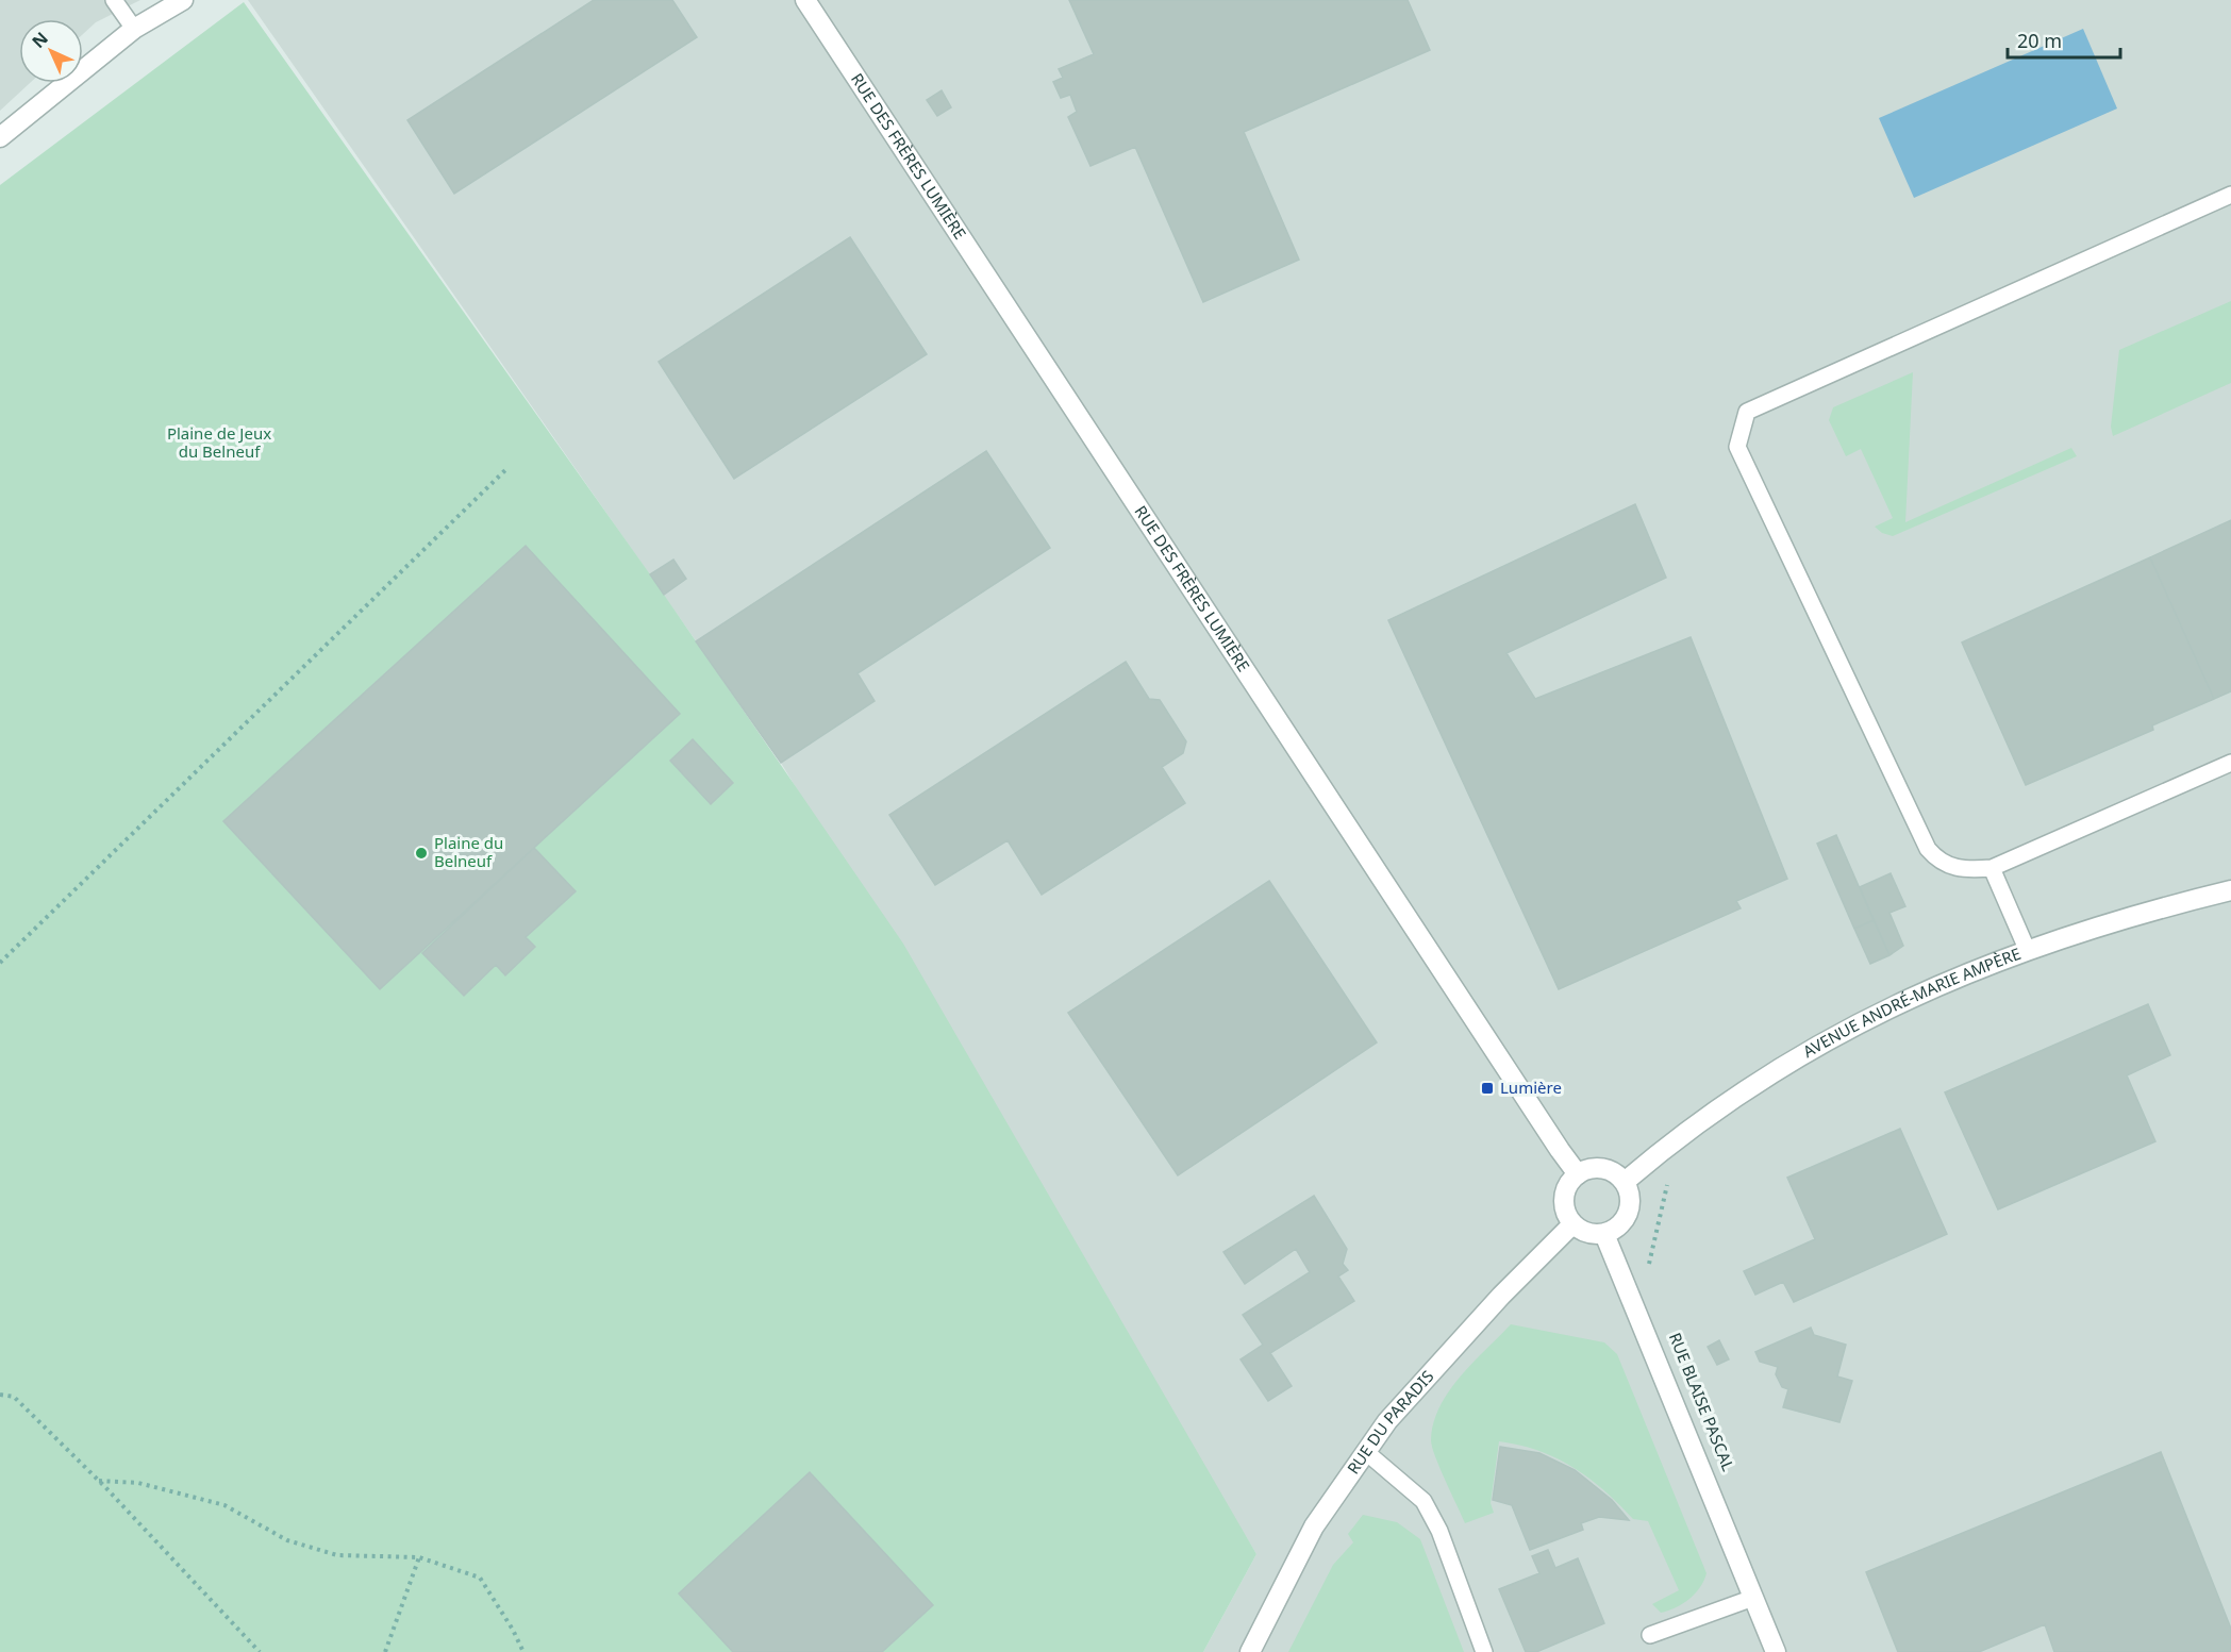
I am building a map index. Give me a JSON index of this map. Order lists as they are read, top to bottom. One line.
{"streets":{"street":["RUE DES FRÈRES LUMIÈRE","AVENUE ANDRÉ-MARIE AMPÈRE","RUE BLAISE PASCAL","RUE DU PARADIS"]},"crossings":[["RUE DES FRÈRES LUMIÈRE","AVENUE ANDRÉ-MARIE AMPÈRE"],["RUE DES FRÈRES LUMIÈRE","RUE BLAISE PASCAL"],["RUE DES FRÈRES LUMIÈRE","RUE DU PARADIS"],["AVENUE ANDRÉ-MARIE AMPÈRE","RUE BLAISE PASCAL"],["AVENUE ANDRÉ-MARIE AMPÈRE","RUE DU PARADIS"],["RUE BLAISE PASCAL","RUE DU PARADIS"]],"parks":["Plaine de Jeux du Belneuf"],"places":{"other":["Plaine du Belneuf"],"transit":["Lumière"]},"scale_bar":"20 m","north":"top left"}
